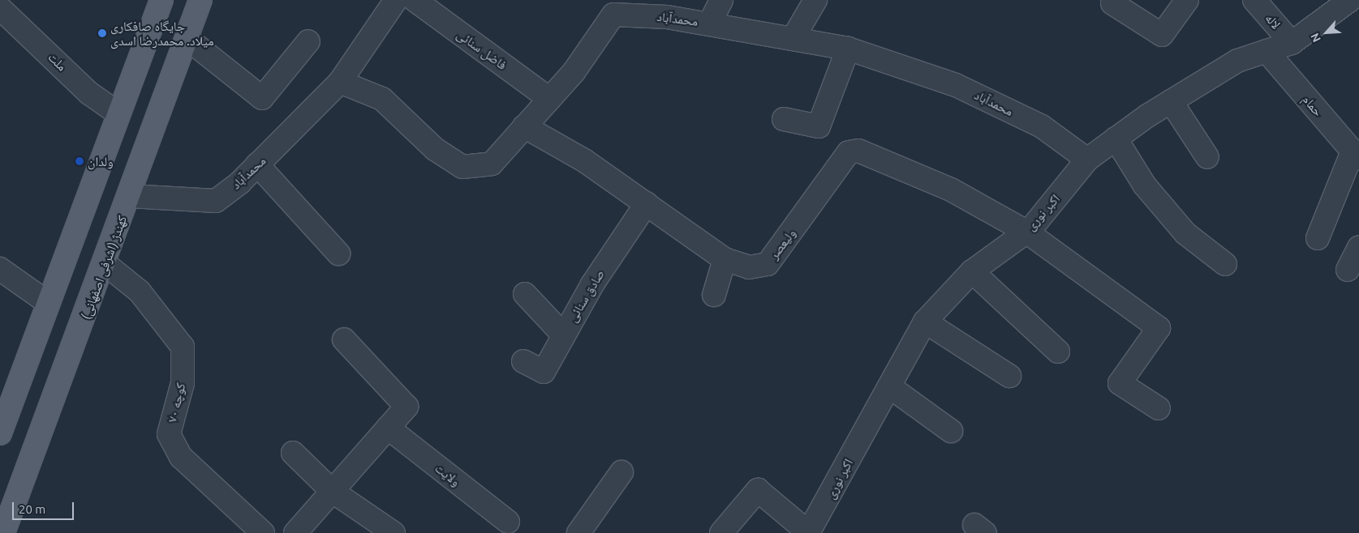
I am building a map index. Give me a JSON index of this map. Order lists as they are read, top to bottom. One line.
{"streets":{"main road":["کهندژ (اشرفی اصفهانی)"],"street":["محمدآباد","لاله","فاضل سنائی","ملت","حمام","اکبر نوری","ولیعصر","صادق سنائی","کوچه ۷۰","ولایت"]},"crossings":[["محمدآباد","فاضل سنائی"],["محمدآباد","اکبر نوری"],["محمدآباد","ولیعصر"],["محمدآباد","کهندژ (اشرفی اصفهانی)"],["لاله","اکبر نوری"],["حمام","اکبر نوری"],["اکبر نوری","ولیعصر"],["ولیعصر","صادق سنائی"],["کهندژ (اشرفی اصفهانی)","کوچه ۷۰"]],"places":["جایگاه صافکاری میلاد. محمدرضا اسدی","ولدان"],"scale_bar":"20 m","north":"bottom left"}
